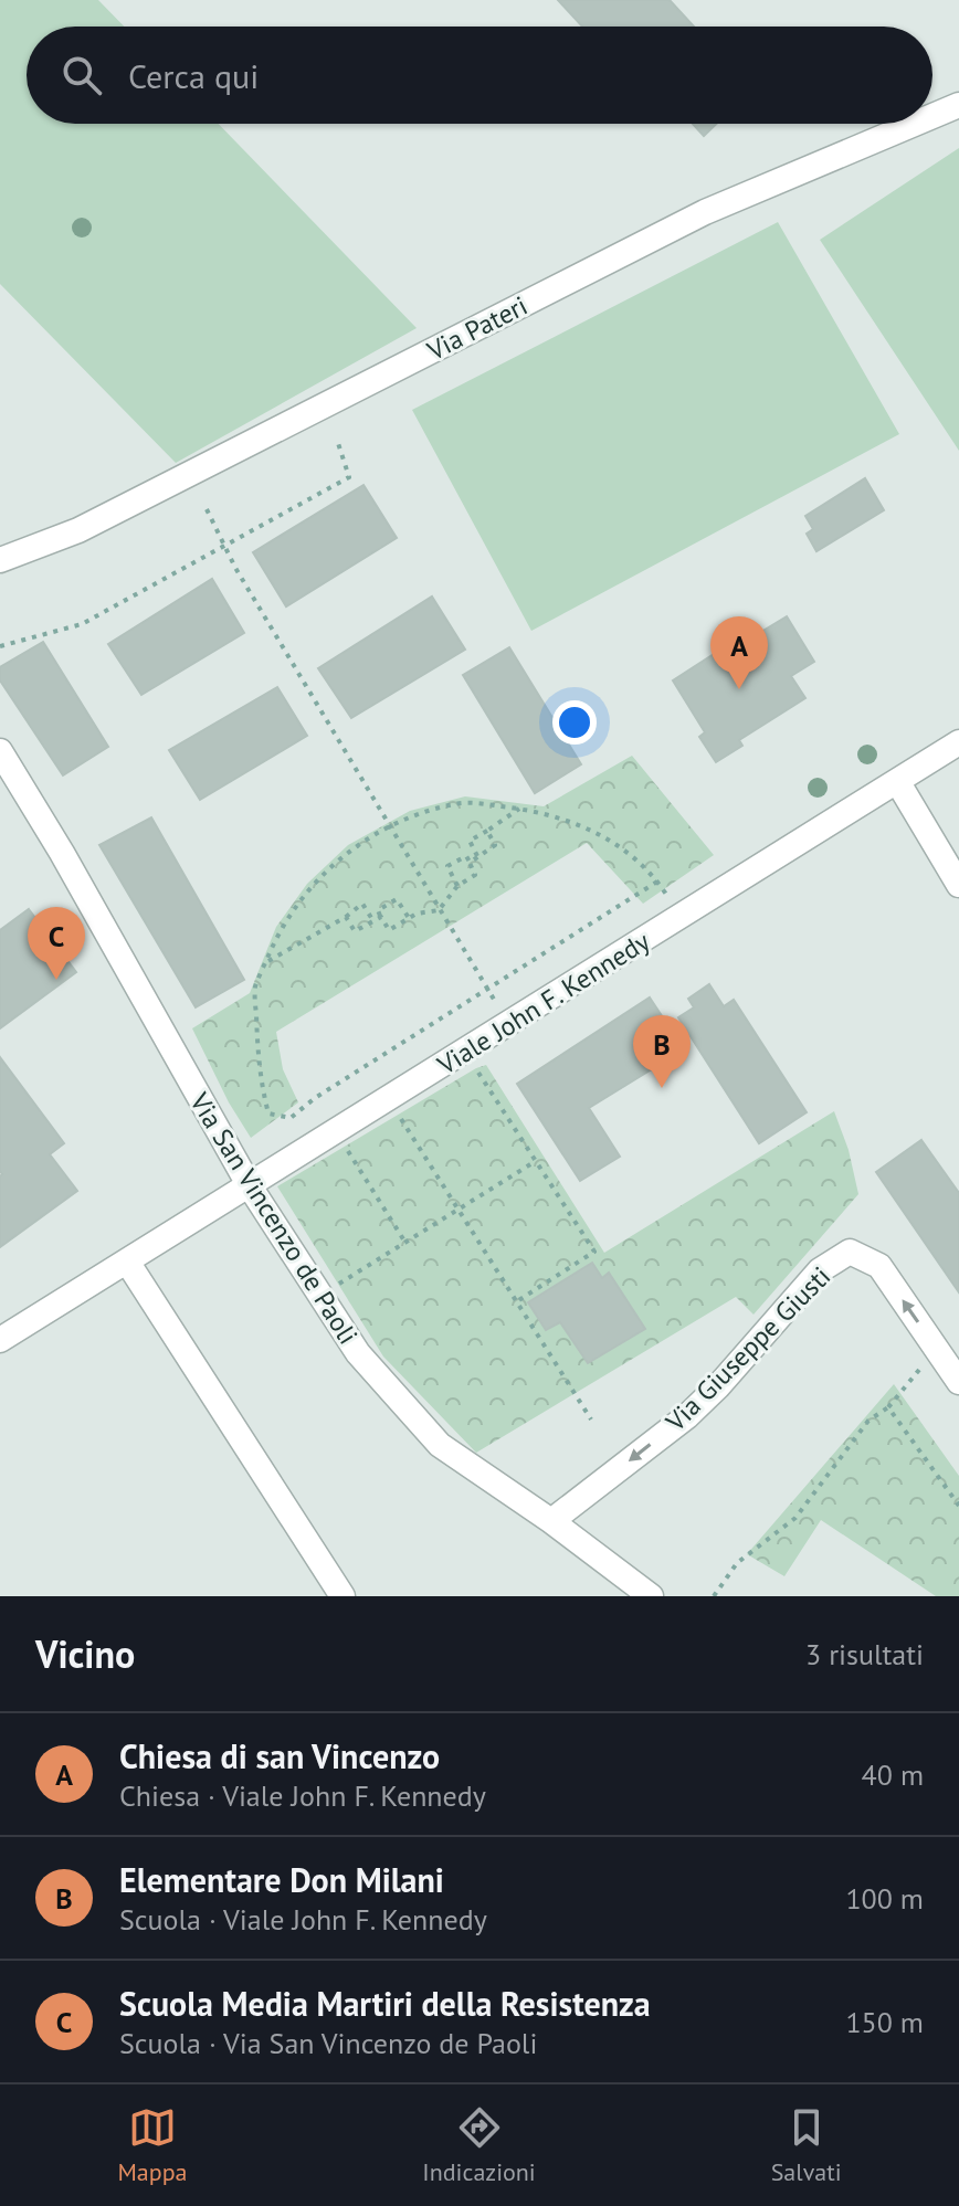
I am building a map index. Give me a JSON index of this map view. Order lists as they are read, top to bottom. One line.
{"streets":{"street":["Via Pateri","Viale John F. Kennedy","Via San Vincenzo de Paoli","Via Giuseppe Giusti"]},"crossings":[["Viale John F. Kennedy","Via San Vincenzo de Paoli"],["Via San Vincenzo de Paoli","Via Giuseppe Giusti"]],"page":{"search":"Cerca qui","pins":["A","C","B"],"heading":["Vicino","3 risultati"],"list":[{"mark":"A","name":"Chiesa di san Vincenzo","note":"Chiesa · Viale John F. Kennedy","value":"40 m"},{"mark":"B","name":"Elementare Don Milani","note":"Scuola · Viale John F. Kennedy","value":"100 m"},{"mark":"C","name":"Scuola Media Martiri della Resistenza","note":"Scuola · Via San Vincenzo de Paoli","value":"150 m"}],"nav":["Mappa","Indicazioni","Salvati"]}}
